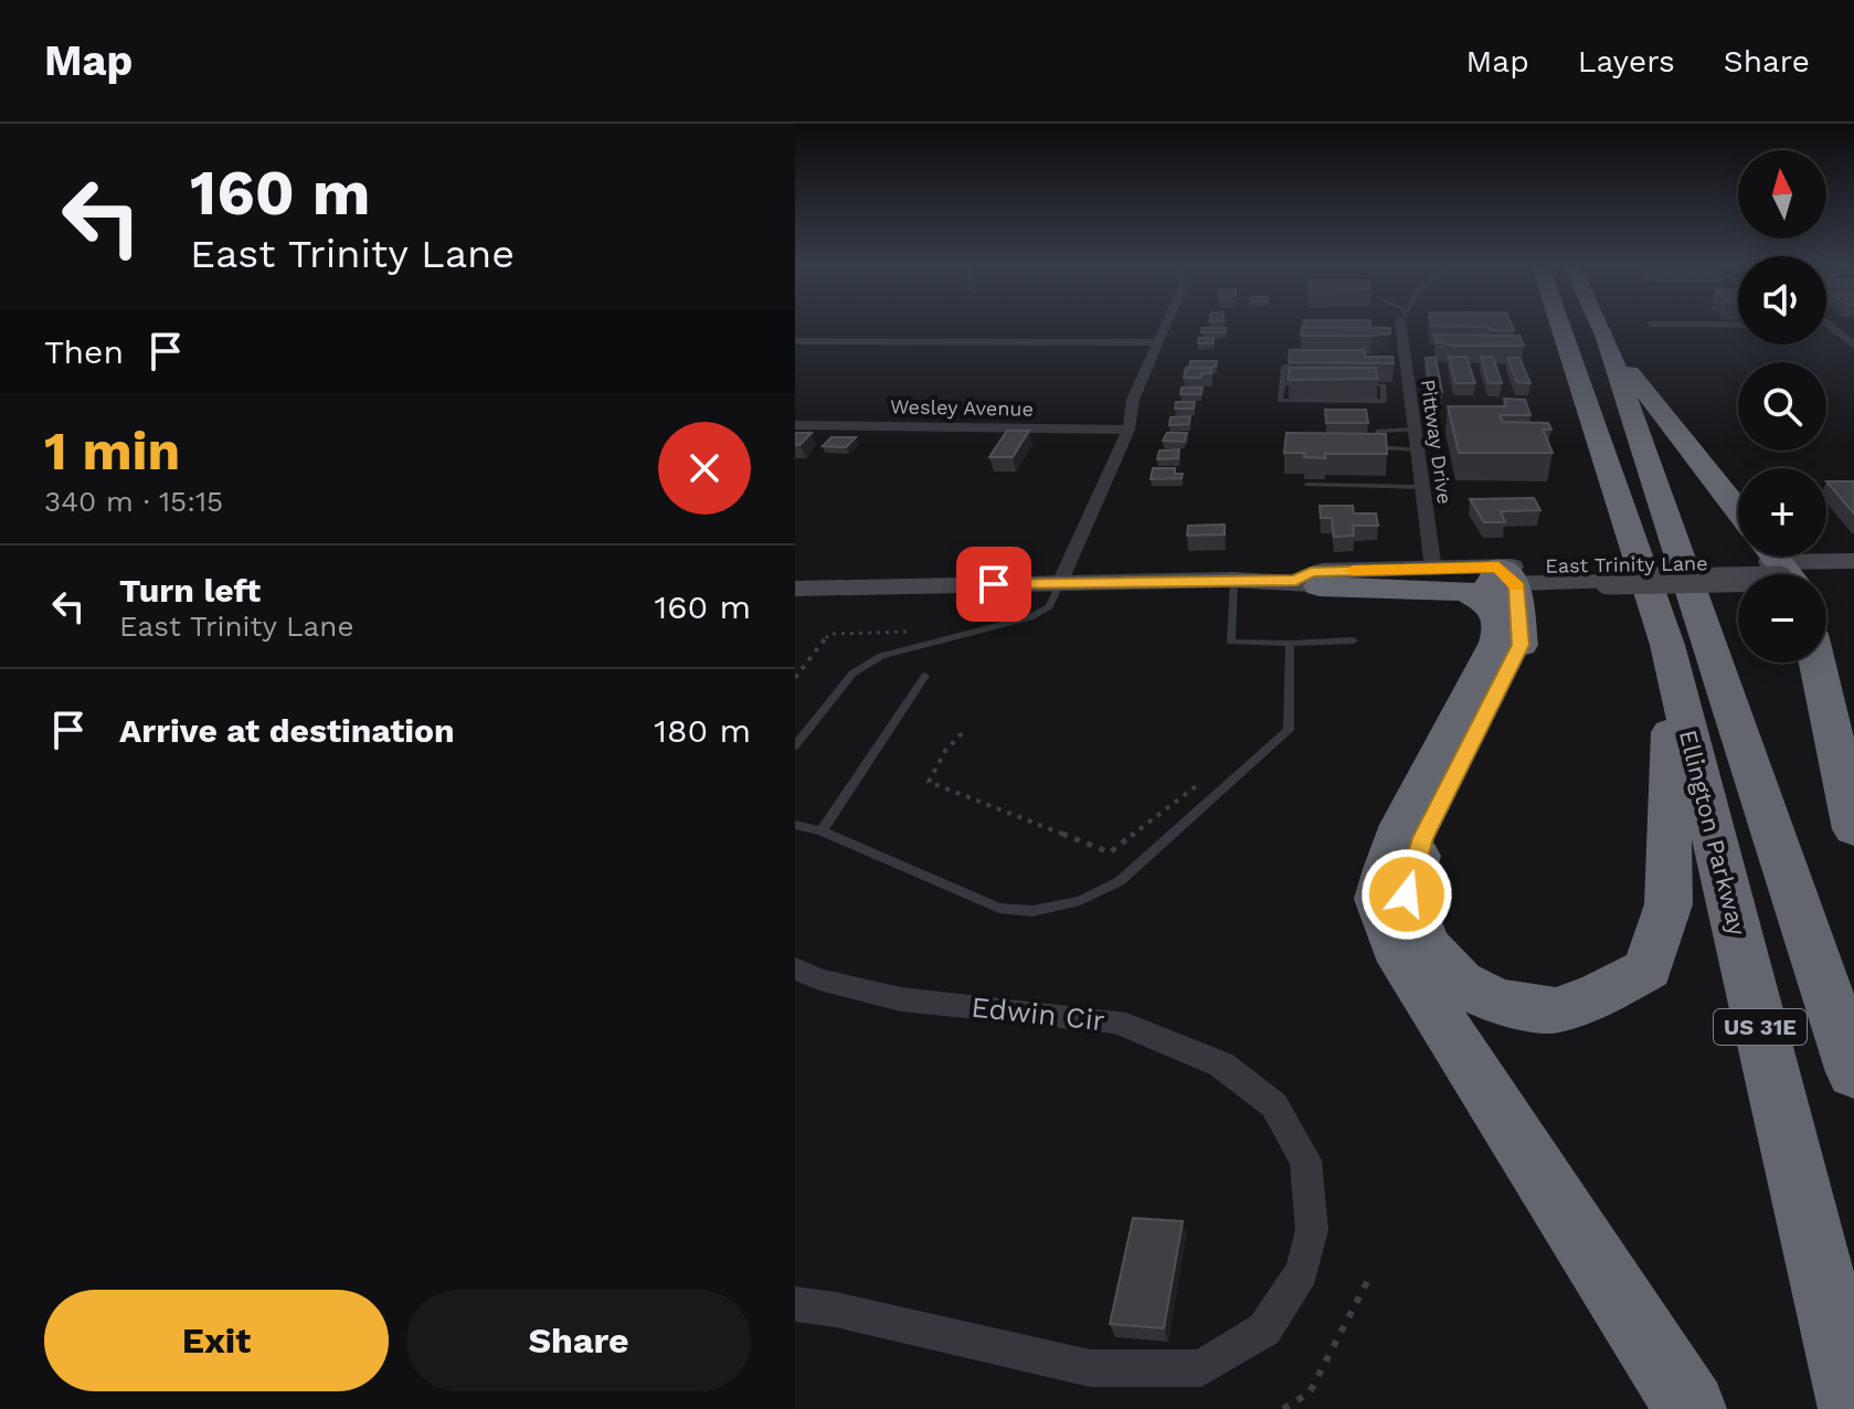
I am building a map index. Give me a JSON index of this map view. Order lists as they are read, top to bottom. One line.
{"streets":{"highway":["Ellington Parkway","US 31E"],"main road":["East Trinity Lane"],"street":["Wesley Avenue","Pittway Drive","Edwin Cir"]},"crossings":[["Pittway Drive","East Trinity Lane"]],"north":"top","page":{"header":"Map","nav":["Map","Layers","Share"],"turn":["160 m","East Trinity Lane"],"map_buttons":["+","−"],"then":"Then","heading":["1 min","340 m · 15:15"],"list":[{"name":"Turn left","note":"East Trinity Lane","value":"160 m"},{"name":"Arrive at destination","value":"180 m"}],"buttons":["Exit","Share"]}}
